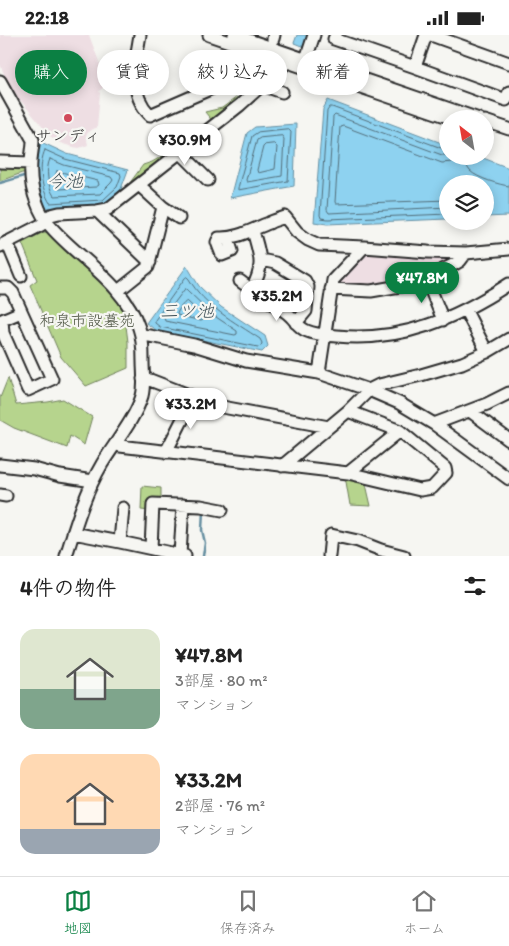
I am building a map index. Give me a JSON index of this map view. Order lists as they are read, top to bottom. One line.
{"water":["今池","三ツ池"],"parks":["和泉市設墓苑"],"places":["サンディ"],"north":"top left","page":{"status":"22:18","chip":["購入","賃貸","絞り込み","新着"],"price":["¥30.9M","¥47.8M","¥35.2M","¥33.2M"],"heading":"4件の物件","list":[{"name":"¥47.8M","note":"3部屋 · 80 m² · マンション"},{"name":"¥33.2M","note":"2部屋 · 76 m² · マンション"}],"tabs":["地図","保存済み","ホーム"]}}
